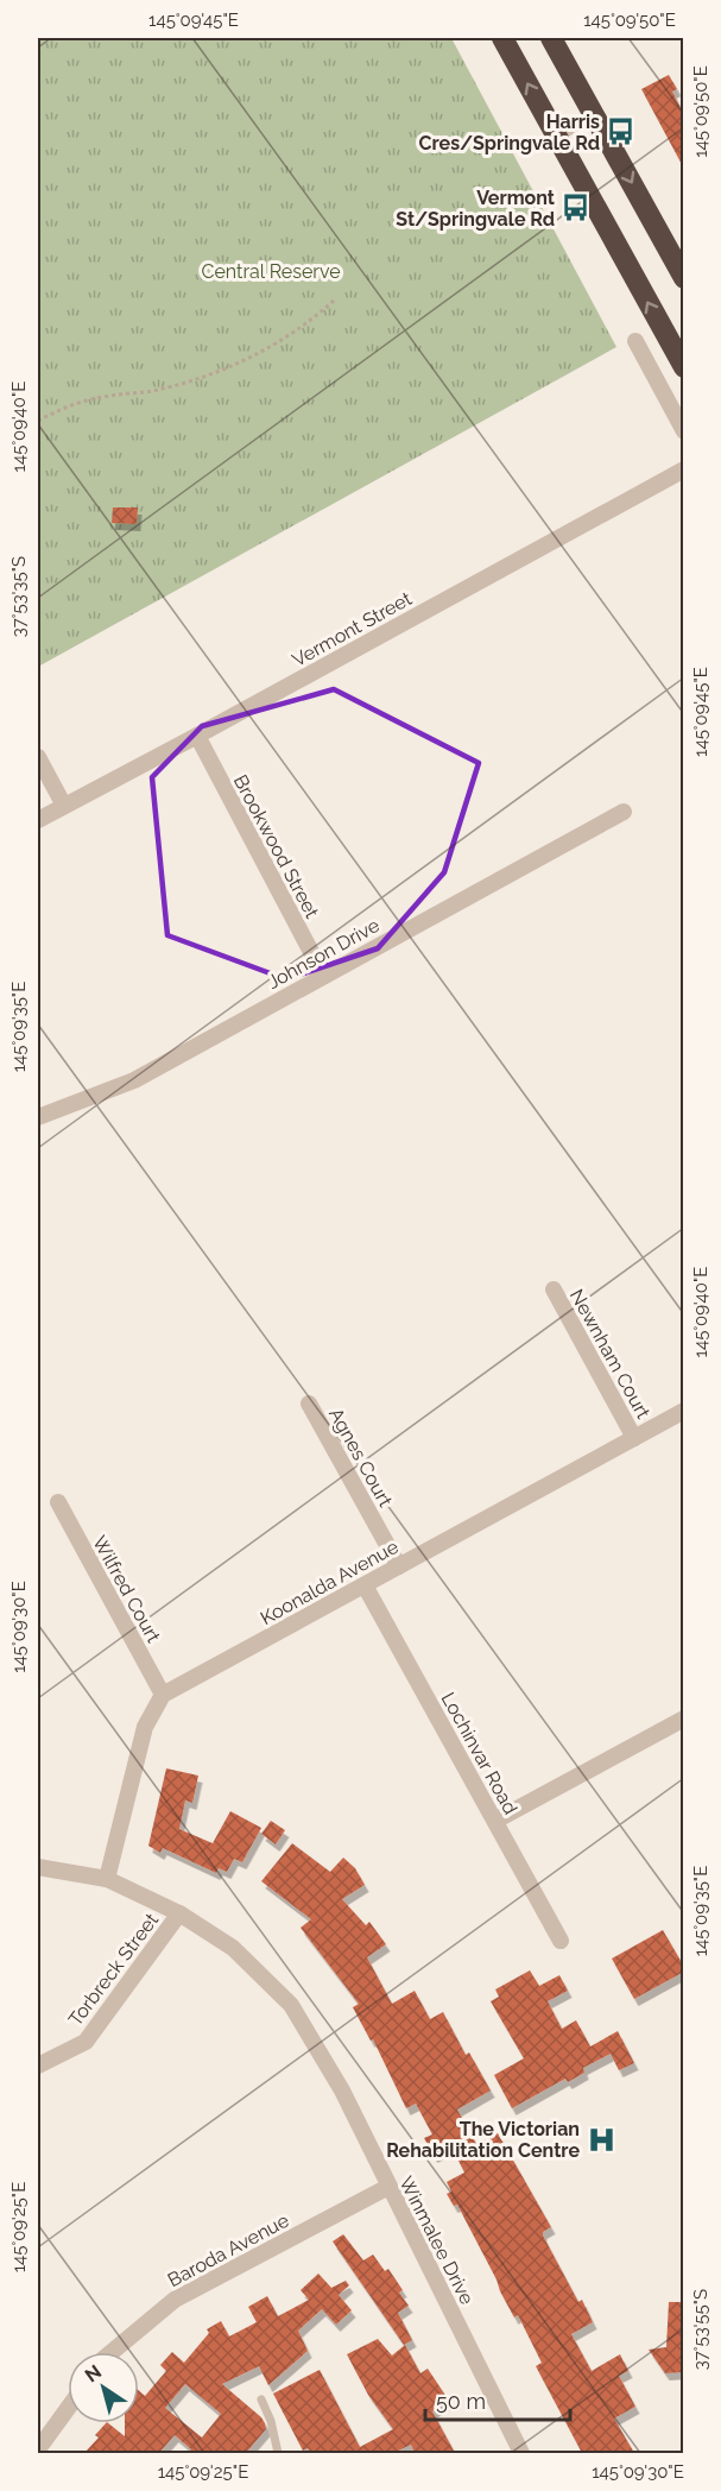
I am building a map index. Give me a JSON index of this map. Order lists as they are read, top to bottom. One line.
{"streets":{"street":["Vermont Street","Brookwood Street","Johnson Drive","Newnham Court","Agnes Court","Koonalda Avenue","Wilfred Court","Lochinvar Road","Torbreck Street","Winmalee Drive","Baroda Avenue"]},"crossings":[["Vermont Street","Brookwood Street"],["Brookwood Street","Johnson Drive"],["Newnham Court","Koonalda Avenue"],["Agnes Court","Koonalda Avenue"],["Koonalda Avenue","Wilfred Court"],["Koonalda Avenue","Lochinvar Road"],["Torbreck Street","Winmalee Drive"],["Winmalee Drive","Baroda Avenue"]],"parks":["Central Reserve"],"places":{"bus stop":["Harris Cres/Springvale Rd","Vermont St/Springvale Rd"],"hospital":["The Victorian Rehabilitation Centre"]},"scale_bar":"50 m","north":"top left","coordinates":["145°09'45\"E","145°09'50\"E","145°09'40\"E","37°53'35\"S","145°09'35\"E","145°09'30\"E","145°09'25\"E","37°53'55\"S"]}
